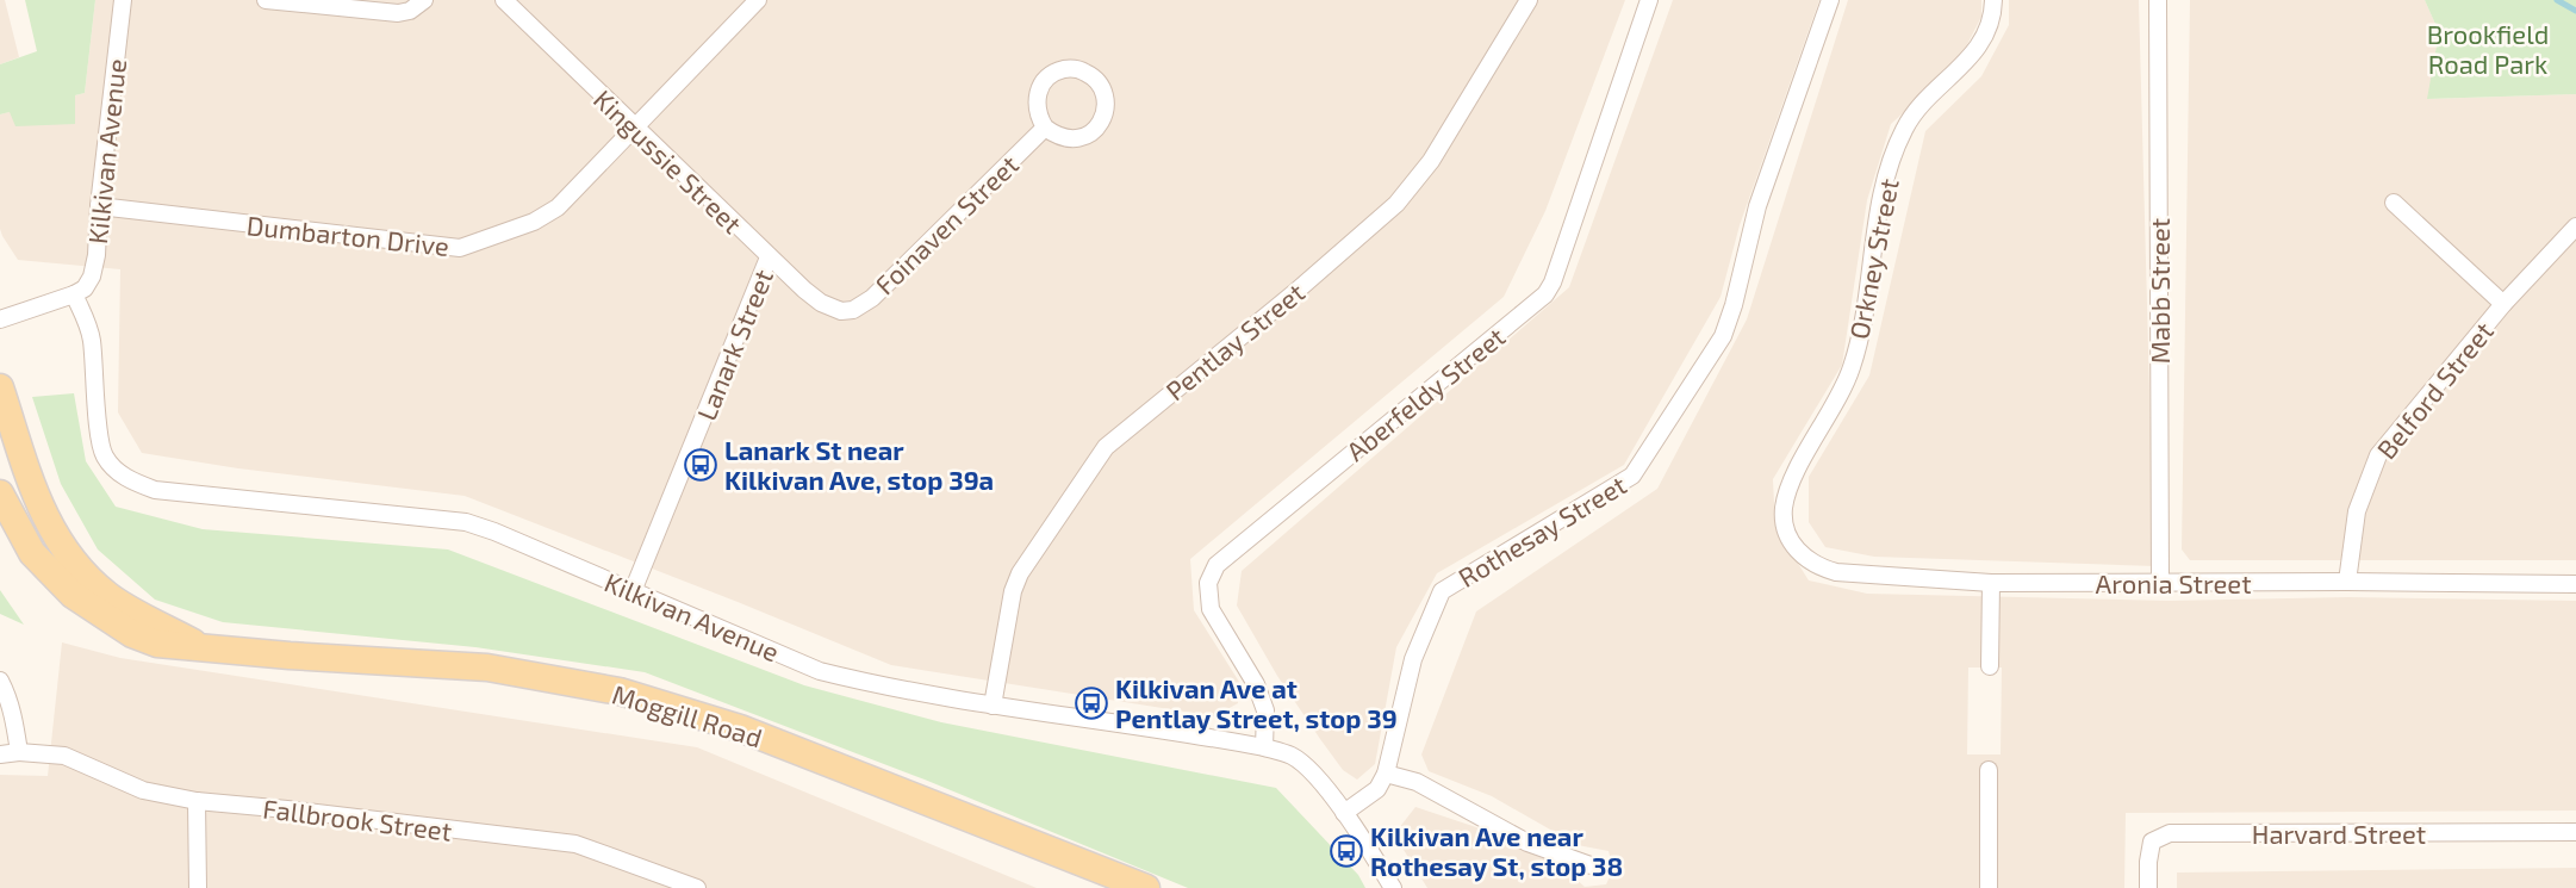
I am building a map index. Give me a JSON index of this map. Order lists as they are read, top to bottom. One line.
{"streets":{"main road":["Moggill Road"],"street":["Kilkivan Avenue","Kingussie Street","Foinaven Street","Dumbarton Drive","Orkney Street","Mabb Street","Pentlay Street","Lanark Street","Belford Street","Aberfeldy Street","Rothesay Street","Aronia Street","Fallbrook Street","Harvard Street"]},"crossings":[["Kilkivan Avenue","Dumbarton Drive"],["Kilkivan Avenue","Pentlay Street"],["Kilkivan Avenue","Lanark Street"],["Kilkivan Avenue","Aberfeldy Street"],["Kilkivan Avenue","Rothesay Street"],["Kingussie Street","Foinaven Street"],["Kingussie Street","Dumbarton Drive"],["Kingussie Street","Lanark Street"],["Orkney Street","Aronia Street"],["Mabb Street","Aronia Street"],["Belford Street","Aronia Street"]],"parks":["Brookfield Road Park"],"places":{"bus stop":["Lanark St near Kilkivan Ave, stop 39a","Kilkivan Ave at Pentlay Street, stop 39","Kilkivan Ave near Rothesay St, stop 38"]}}
